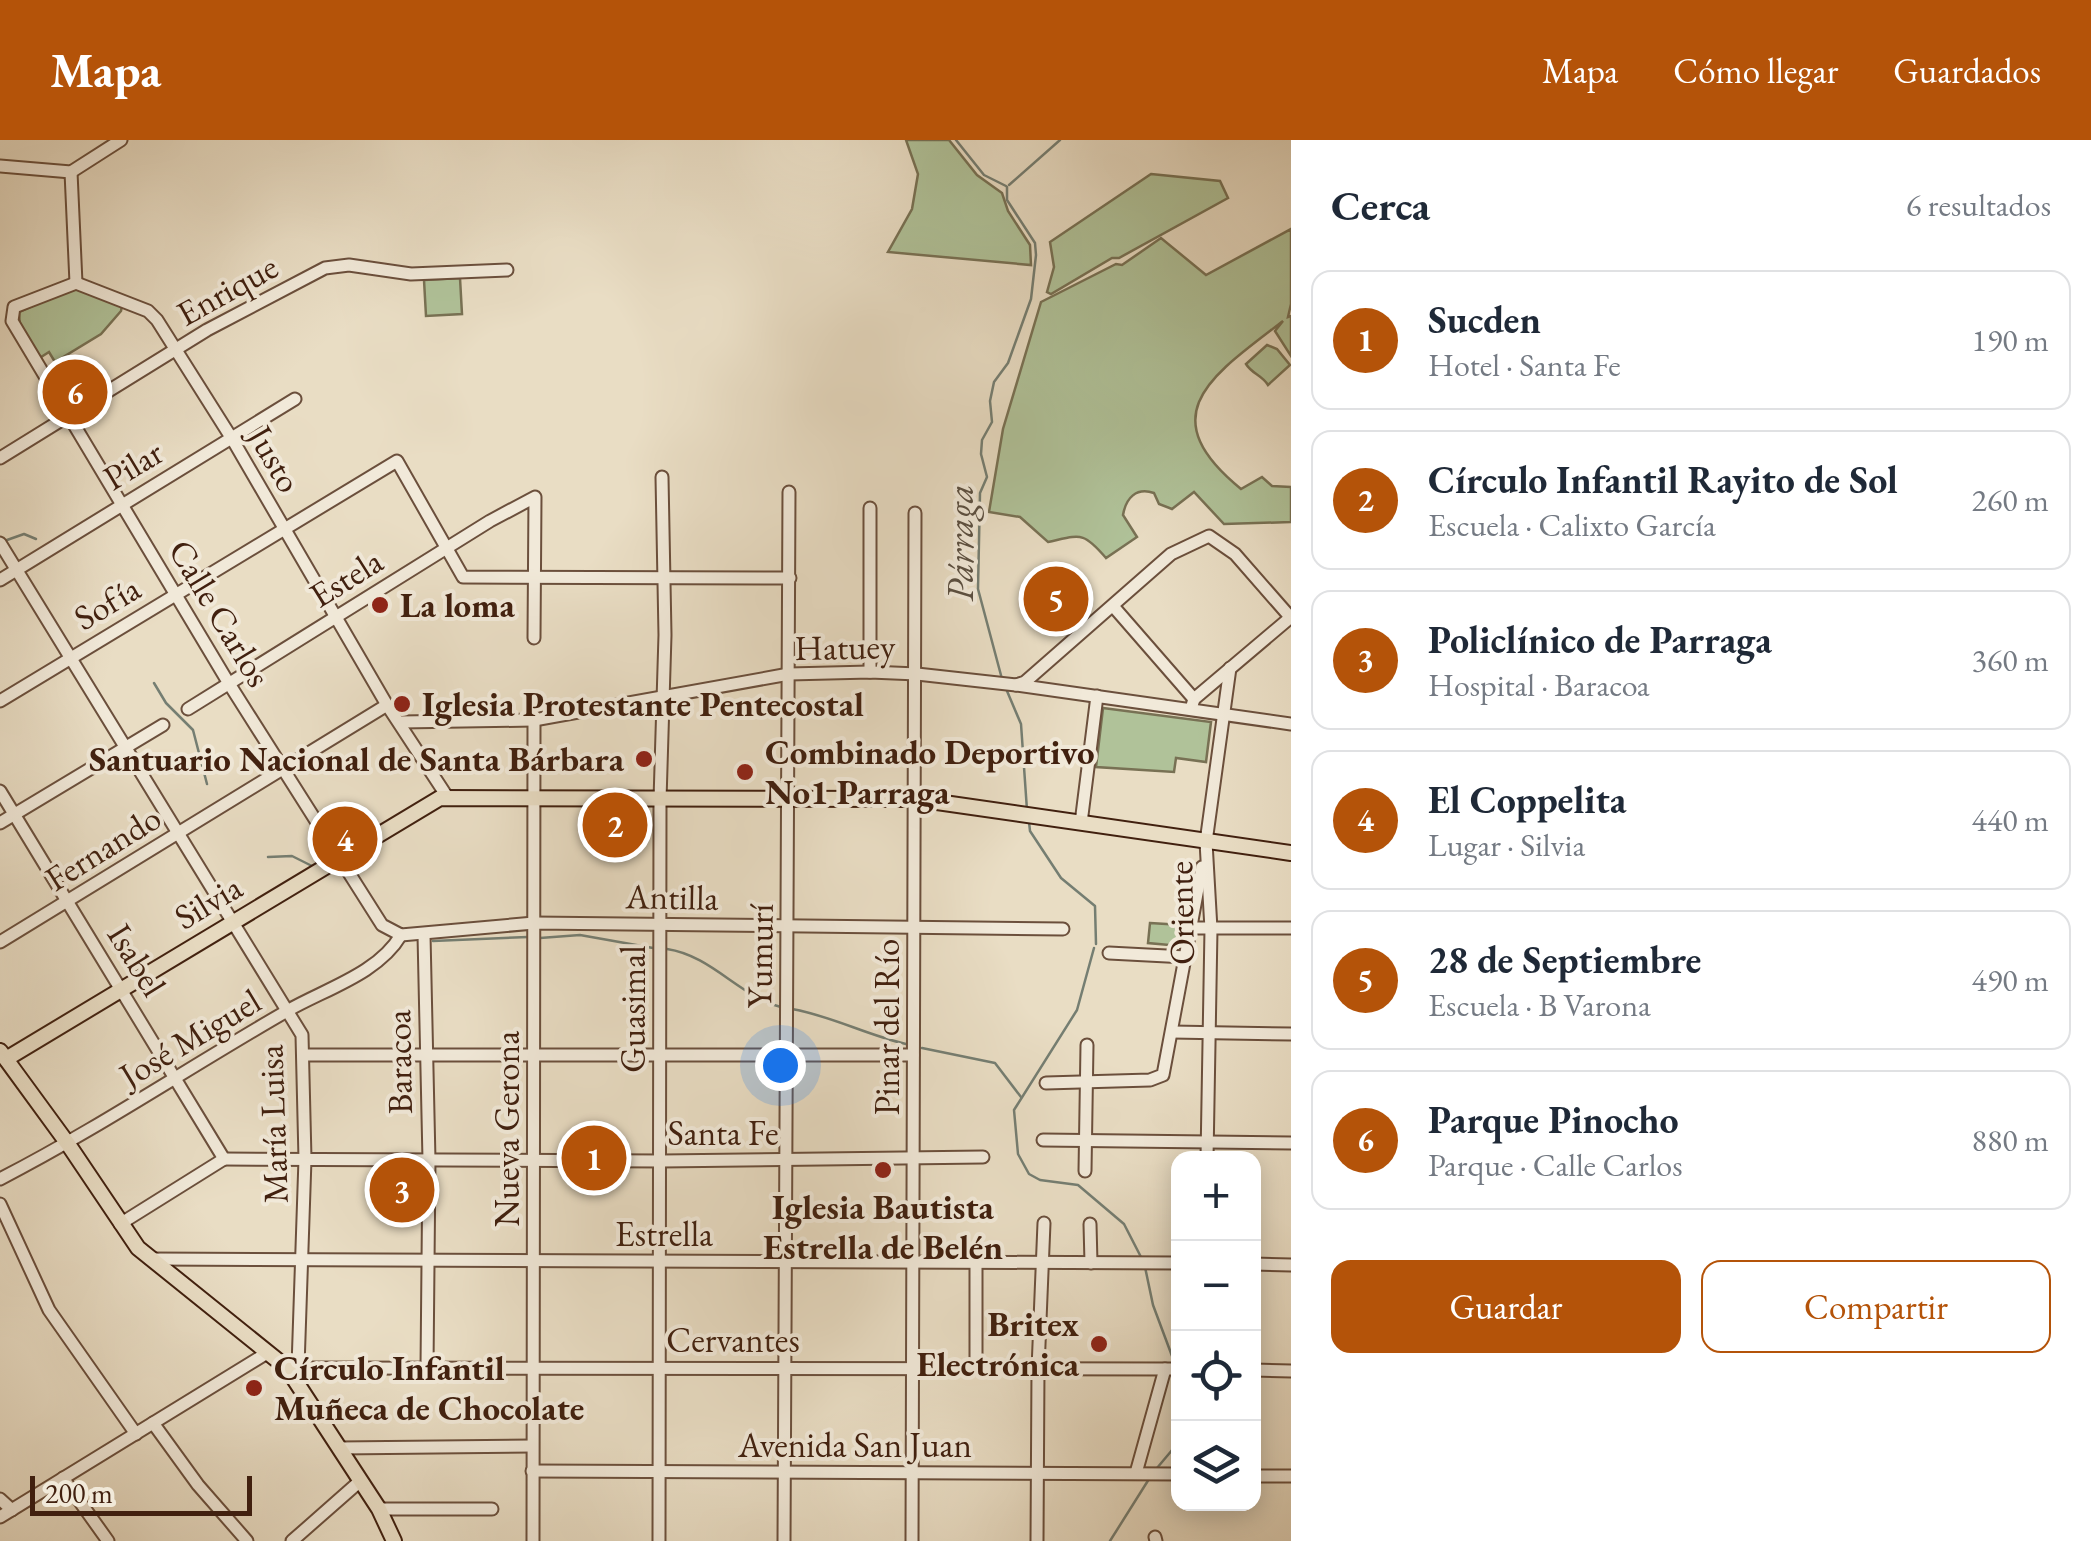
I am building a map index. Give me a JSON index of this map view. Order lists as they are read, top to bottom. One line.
{"streets":{"main road":["Silvia"],"street":["Enrique","Justo","Pilar","Estela","Sofía","Calle Carlos","Hatuey","Fernando","Antilla","Oriente","Yumurí","Isabel","Guasimal","Pinar del Río","José Miguel","Baracoa","María Luisa","Nueva Gerona","Santa Fe","Estrella","Cervantes","Avenida San Juan"]},"crossings":[["Enrique","Justo"],["Enrique","Calle Carlos"],["Justo","Pilar"],["Justo","Estela"],["Justo","Sofía"],["Justo","Calle Carlos"],["Justo","Hatuey"],["Justo","Fernando"],["Justo","Silvia"],["Pilar","Calle Carlos"],["Pilar","María Luisa"],["Estela","Sofía"],["Estela","Calle Carlos"],["Sofía","Calle Carlos"],["Sofía","María Luisa"],["Calle Carlos","Fernando"],["Calle Carlos","Antilla"],["Calle Carlos","Silvia"],["Calle Carlos","José Miguel"],["Hatuey","Oriente"],["Hatuey","Yumurí"],["Hatuey","Guasimal"],["Hatuey","Pinar del Río"],["Hatuey","Nueva Gerona"],["Fernando","Isabel"],["Fernando","María Luisa"],["Antilla","Yumurí"],["Antilla","Guasimal"],["Antilla","Pinar del Río"],["Antilla","José Miguel"],["Antilla","Baracoa"],["Antilla","Nueva Gerona"],["Silvia","Isabel"],["Silvia","María Luisa"],["Yumurí","Santa Fe"],["Yumurí","Estrella"],["Yumurí","Cervantes"],["Yumurí","Avenida San Juan"],["Isabel","José Miguel"],["Isabel","Santa Fe"],["Guasimal","Santa Fe"],["Guasimal","Estrella"],["Guasimal","Cervantes"],["Guasimal","Avenida San Juan"],["Pinar del Río","Santa Fe"],["Pinar del Río","Estrella"],["Pinar del Río","Cervantes"],["Pinar del Río","Avenida San Juan"],["José Miguel","María Luisa"],["Baracoa","Santa Fe"],["Baracoa","Estrella"],["Baracoa","Cervantes"],["María Luisa","Santa Fe"],["María Luisa","Estrella"],["María Luisa","Cervantes"],["Nueva Gerona","Santa Fe"],["Nueva Gerona","Estrella"],["Nueva Gerona","Cervantes"],["Nueva Gerona","Avenida San Juan"]],"water":["Párraga"],"places":["La loma","Iglesia Protestante Pentecostal","Santuario Nacional de Santa Bárbara","Combinado Deportivo No1 Parraga","Iglesia Bautista Estrella de Belén","Britex Electrónica","Círculo Infantil Muñeca de Chocolate"],"scale_bar":"200 m","page":{"header":"Mapa","nav":["Mapa","Cómo llegar","Guardados"],"heading":["Cerca","6 resultados"],"list":[{"mark":"1","name":"Sucden","note":"Hotel · Santa Fe","value":"190 m"},{"mark":"2","name":"Círculo Infantil Rayito de Sol","note":"Escuela · Calixto García","value":"260 m"},{"mark":"3","name":"Policlínico de Parraga","note":"Hospital · Baracoa","value":"360 m"},{"mark":"4","name":"El Coppelita","note":"Lugar · Silvia","value":"440 m"},{"mark":"5","name":"28 de Septiembre","note":"Escuela · B Varona","value":"490 m"},{"mark":"6","name":"Parque Pinocho","note":"Parque · Calle Carlos","value":"880 m"}],"pins":["6","5","2","4","1","3"],"map_buttons":["+","−"],"buttons":["Guardar","Compartir"],"scale":"200 m"}}
